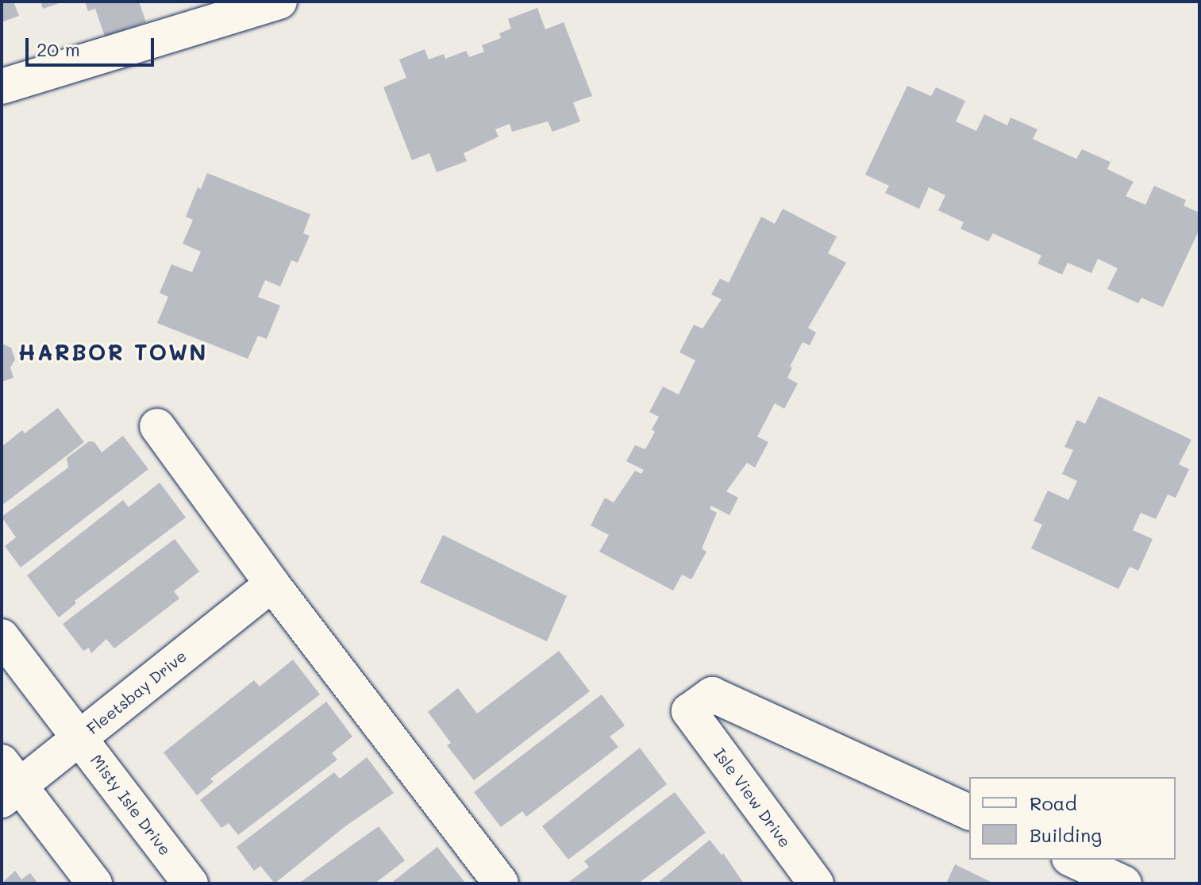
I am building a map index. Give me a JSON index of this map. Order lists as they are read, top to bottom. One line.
{"streets":{"street":["Fleetsbay Drive","Isle View Drive","Misty Isle Drive"]},"crossings":[["Fleetsbay Drive","Misty Isle Drive"]],"districts":["HARBOR TOWN"],"legend":["Road","Building"],"scale_bar":"20 m"}
